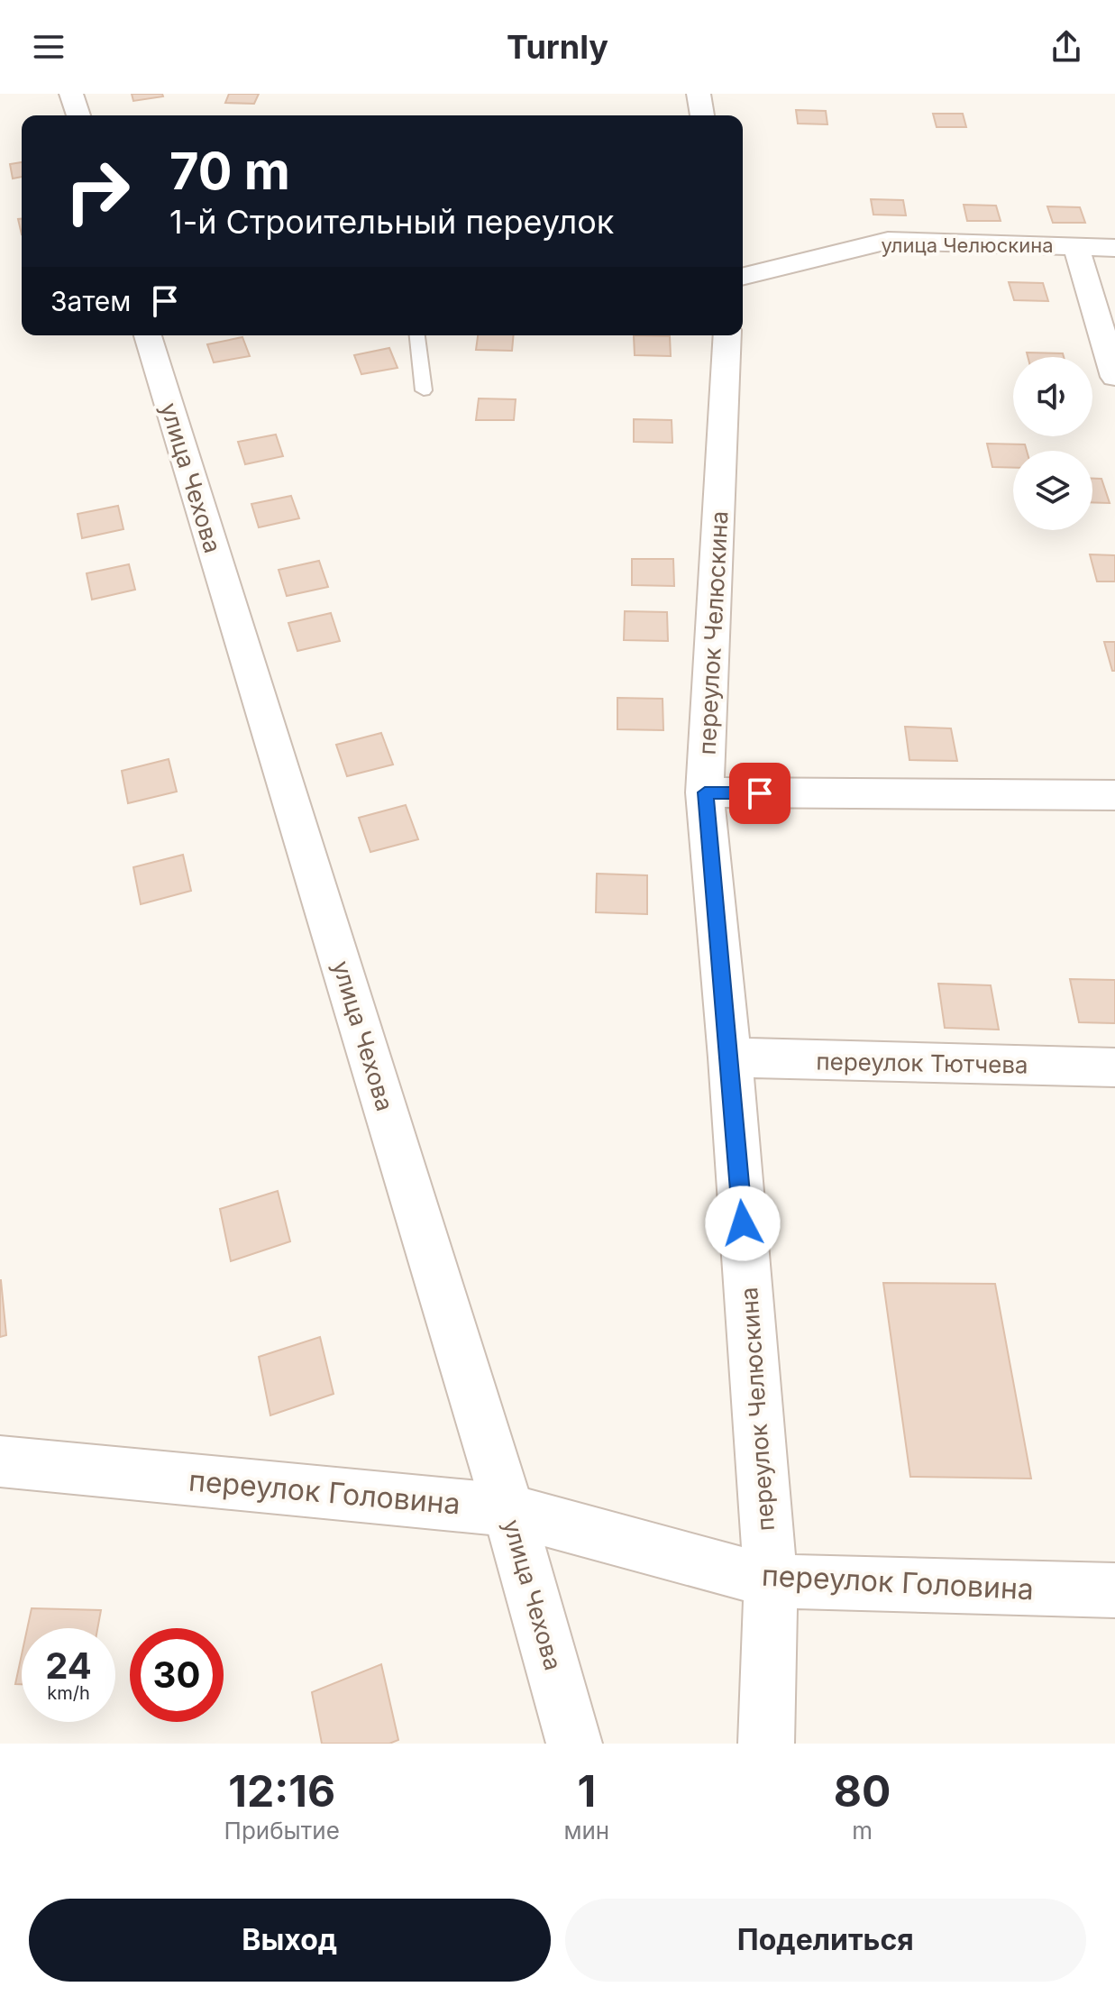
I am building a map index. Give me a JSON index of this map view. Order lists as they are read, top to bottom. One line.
{"streets":{"street":["улица Челюскина","улица Чехова","переулок Челюскина","переулок Тютчева","переулок Головина"]},"crossings":[["улица Чехова","переулок Головина"],["переулок Челюскина","переулок Тютчева"],["переулок Челюскина","переулок Головина"]],"page":{"header":"Turnly","turn":["70 m","1-й Строительный переулок"],"then":"Затем","speed":"24 km/h","limit":"30","eta":["12:16","Прибытие","1","мин","80","m"],"buttons":["Выход","Поделиться"]}}
